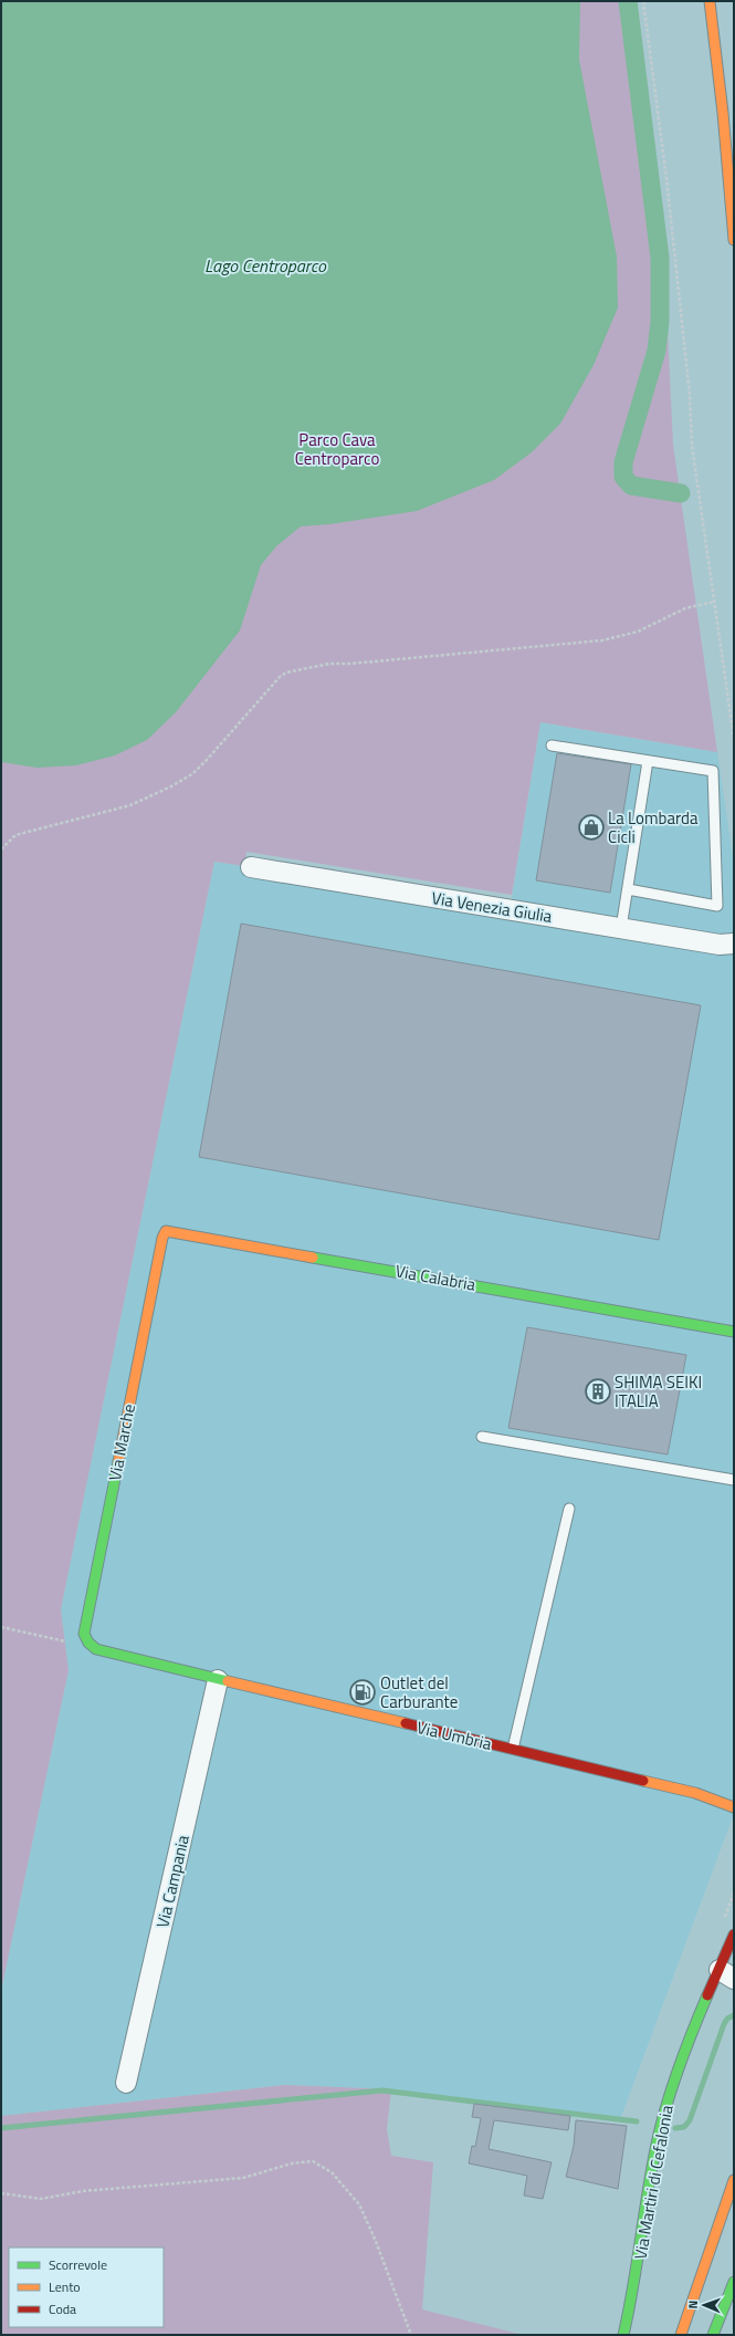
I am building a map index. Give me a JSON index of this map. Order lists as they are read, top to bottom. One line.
{"streets":{"main road":["Via Calabria","Via Marche","Via Umbria","Via Martiri di Cefalonia"],"street":["Via Venezia Giulia","Via Campania"]},"crossings":[["Via Calabria","Via Marche"],["Via Marche","Via Umbria"],["Via Umbria","Via Campania"]],"water":["Lago Centroparco"],"parks":["Parco Cava Centroparco"],"places":{"shop":["La Lombarda Cicli"],"building":["SHIMA SEIKI ITALIA"],"fuel station":["Outlet del Carburante"]},"legend":["Scorrevole","Lento","Coda"],"north":"left"}
